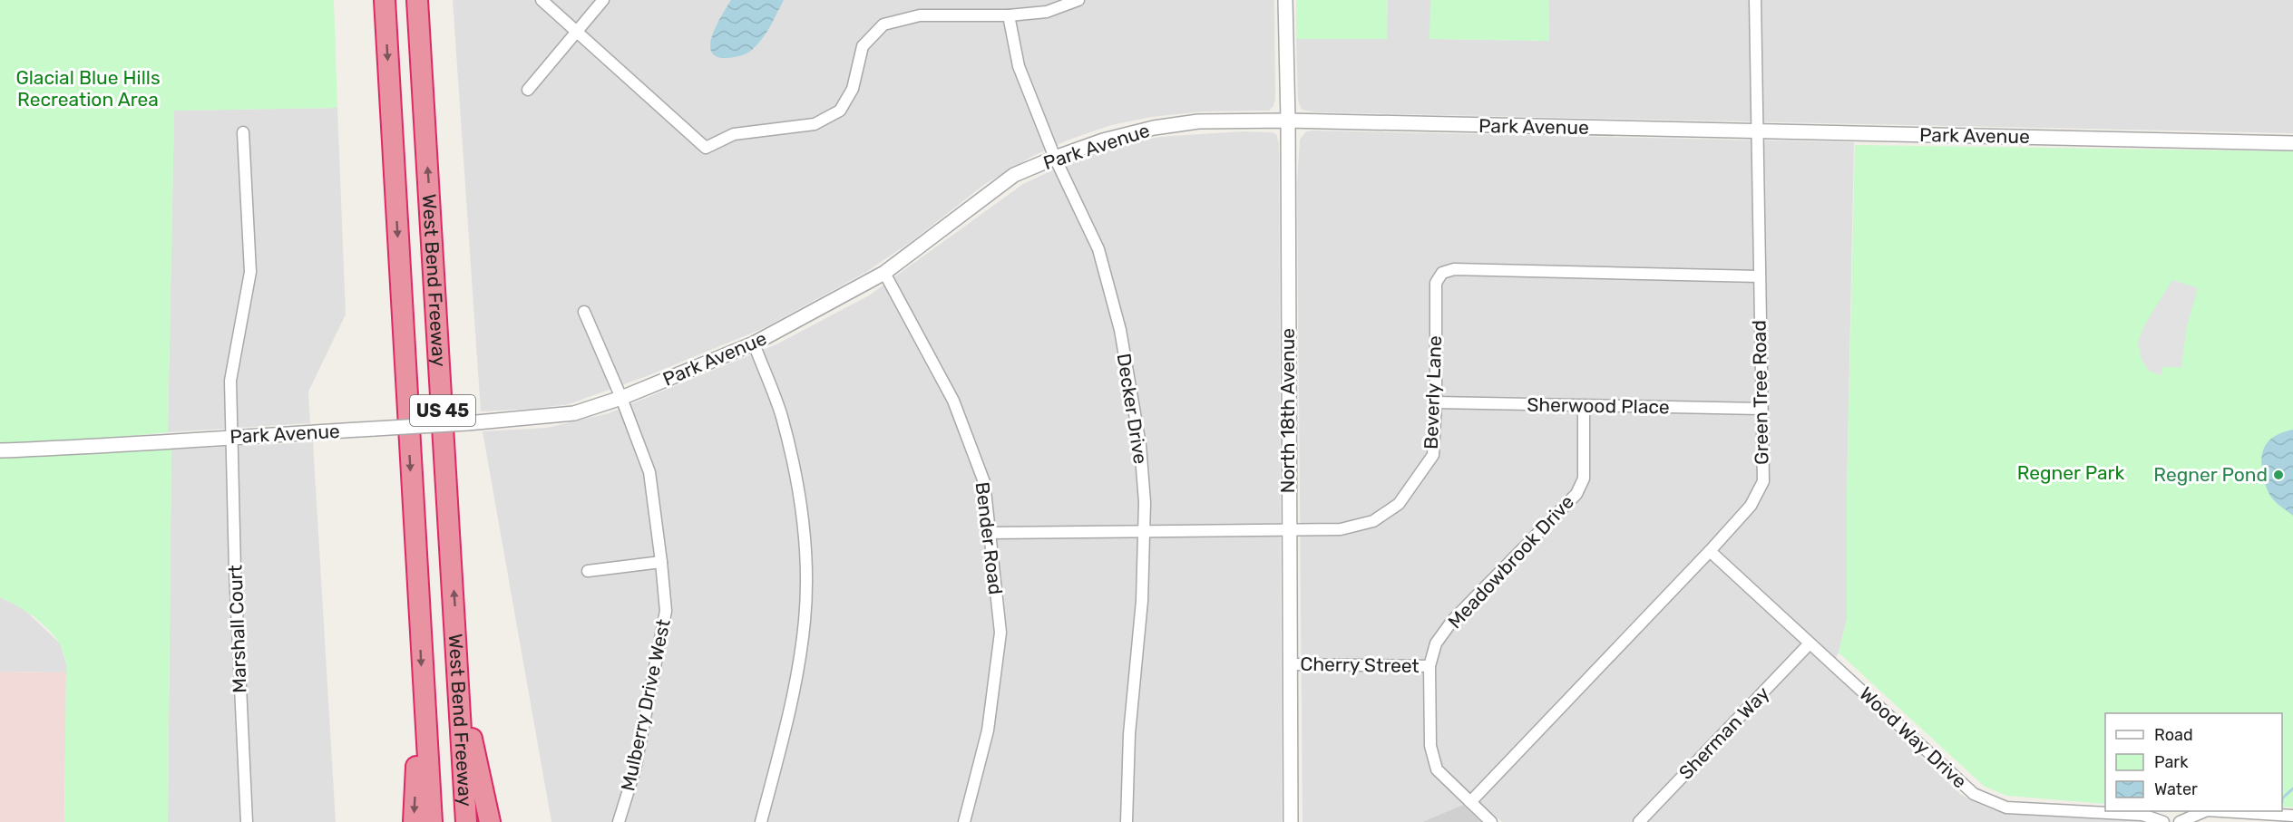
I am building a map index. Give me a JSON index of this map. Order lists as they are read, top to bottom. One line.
{"streets":{"highway":["West Bend Freeway","US 45"],"street":["Park Avenue","Beverly Lane","Green Tree Road","Sherwood Place","Decker Drive","North 18th Avenue","Bender Road","Meadowbrook Drive","Marshall Court","Cherry Street","Mulberry Drive West","Sherman Way","Wood Way Drive"]},"crossings":[["Park Avenue","Green Tree Road"],["Park Avenue","Decker Drive"],["Park Avenue","North 18th Avenue"],["Park Avenue","Bender Road"],["Park Avenue","Marshall Court"],["Park Avenue","Mulberry Drive West"],["Beverly Lane","Green Tree Road"],["Beverly Lane","Sherwood Place"],["Beverly Lane","Decker Drive"],["Beverly Lane","North 18th Avenue"],["Beverly Lane","Bender Road"],["Green Tree Road","Sherwood Place"],["Green Tree Road","Meadowbrook Drive"],["Green Tree Road","Wood Way Drive"],["Sherwood Place","Meadowbrook Drive"],["North 18th Avenue","Cherry Street"],["Meadowbrook Drive","Cherry Street"],["Sherman Way","Wood Way Drive"]],"parks":["Glacial Blue Hills Recreation Area","Regner Park"],"places":["Regner Pond"],"legend":["Road","Park","Water"]}
